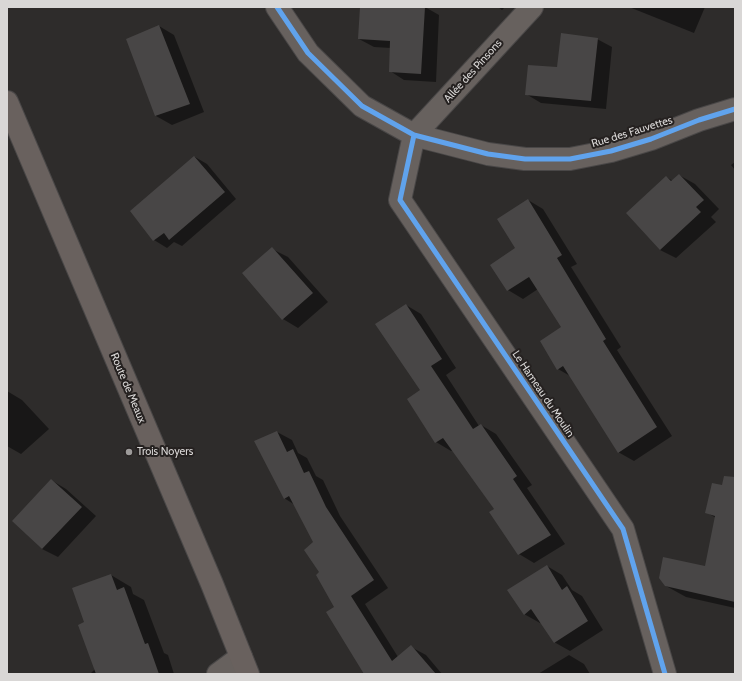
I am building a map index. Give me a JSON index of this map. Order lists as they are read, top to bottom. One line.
{"streets":{"main road":["Route de Meaux"],"street":["Allée des Pinsons","Rue des Fauvettes","Le Hameau du Moulin"]},"crossings":[["Allée des Pinsons","Rue des Fauvettes"],["Allée des Pinsons","Le Hameau du Moulin"],["Rue des Fauvettes","Le Hameau du Moulin"]],"places":["Trois Noyers"]}
